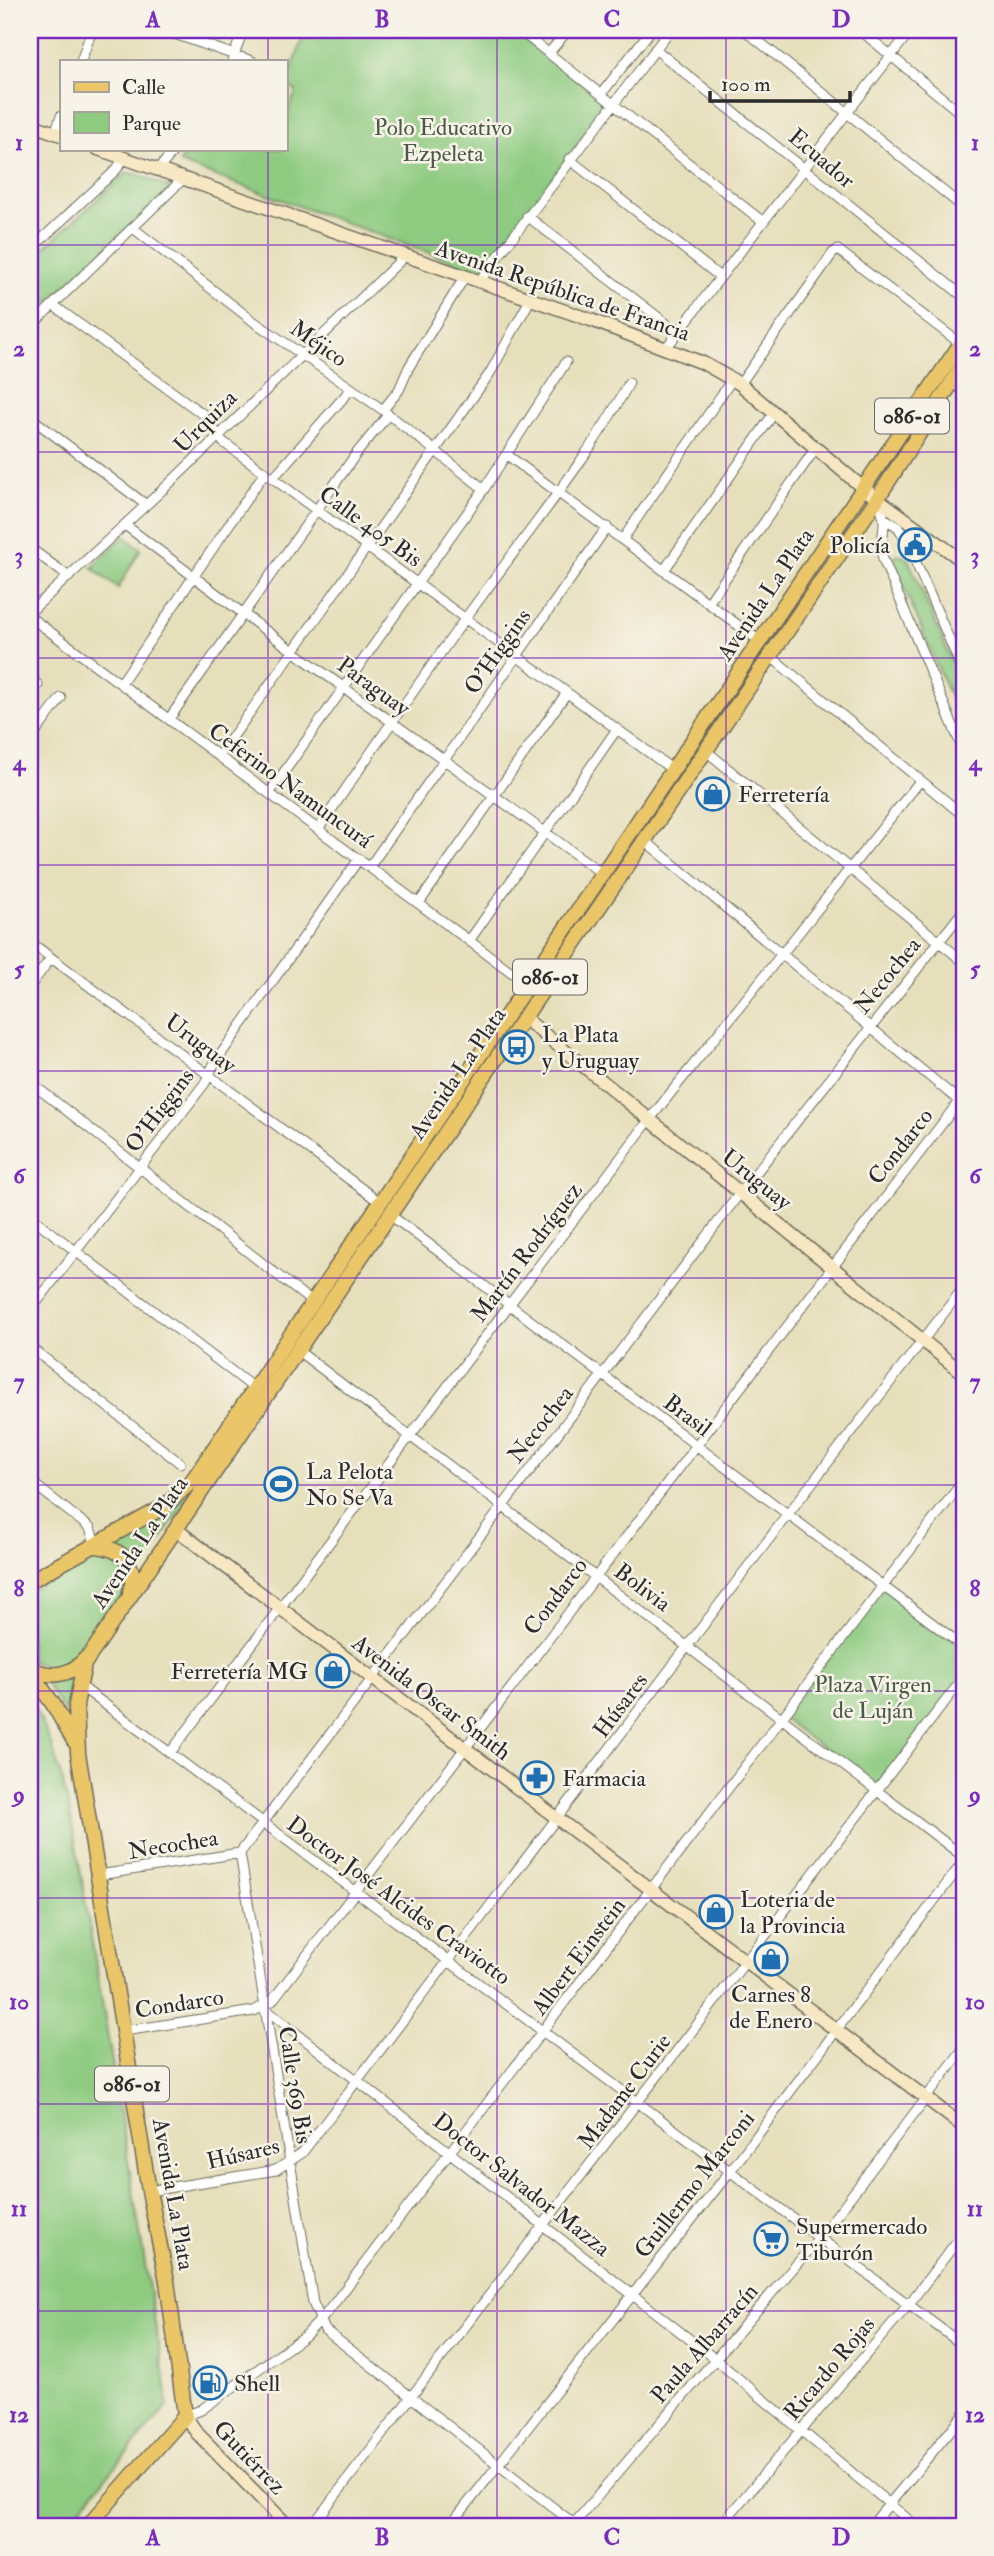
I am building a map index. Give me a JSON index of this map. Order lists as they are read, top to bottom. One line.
{"streets":{"main road":["Avenida República de Francia","086-01","Avenida La Plata","Uruguay","Avenida Oscar Smith","Gutiérrez"],"street":["Ecuador","Méjico","Urquiza","Calle 405 Bis","O'Higgins","Paraguay","Ceferino Namuncurá","Necochea","Condarco","Martín Rodríguez","Brasil","Bolivia","Húsares","Doctor José Alcides Craviotto","Albert Einstein","Calle 369 Bis","Madame Curie","Doctor Salvador Mazza","Guillermo Marconi","Paula Albarracín","Ricardo Rojas"]},"crossings":[["Avenida República de Francia","Urquiza"],["Avenida República de Francia","Avenida La Plata"],["Méjico","Urquiza"],["Urquiza","Calle 405 Bis"],["Urquiza","Paraguay"],["Urquiza","Ceferino Namuncurá"],["Calle 405 Bis","Avenida La Plata"],["Calle 405 Bis","O'Higgins"],["Avenida La Plata","Paraguay"],["Avenida La Plata","Ceferino Namuncurá"],["Avenida La Plata","Necochea"],["Avenida La Plata","Uruguay"],["Avenida La Plata","Condarco"],["Avenida La Plata","Brasil"],["Avenida La Plata","Bolivia"],["Avenida La Plata","Avenida Oscar Smith"],["Avenida La Plata","Húsares"],["Avenida La Plata","Doctor José Alcides Craviotto"],["Avenida La Plata","Albert Einstein"],["Avenida La Plata","Gutiérrez"],["O'Higgins","Paraguay"],["O'Higgins","Ceferino Namuncurá"],["O'Higgins","Uruguay"],["Necochea","Uruguay"],["Necochea","Brasil"],["Necochea","Bolivia"],["Necochea","Avenida Oscar Smith"],["Necochea","Doctor José Alcides Craviotto"],["Necochea","Calle 369 Bis"],["Uruguay","Condarco"],["Uruguay","Martín Rodríguez"],["Uruguay","Brasil"],["Uruguay","Húsares"],["Condarco","Brasil"],["Condarco","Bolivia"],["Condarco","Avenida Oscar Smith"],["Condarco","Doctor José Alcides Craviotto"],["Condarco","Calle 369 Bis"],["Condarco","Doctor Salvador Mazza"],["Martín Rodríguez","Brasil"],["Martín Rodríguez","Bolivia"],["Martín Rodríguez","Avenida Oscar Smith"],["Martín Rodríguez","Doctor José Alcides Craviotto"],["Brasil","Húsares"],["Brasil","Albert Einstein"],["Bolivia","Húsares"],["Bolivia","Albert Einstein"],["Bolivia","Madame Curie"],["Bolivia","Guillermo Marconi"],["Avenida Oscar Smith","Húsares"],["Avenida Oscar Smith","Albert Einstein"],["Avenida Oscar Smith","Madame Curie"],["Avenida Oscar Smith","Guillermo Marconi"],["Avenida Oscar Smith","Paula Albarracín"],["Húsares","Doctor José Alcides Craviotto"],["Húsares","Calle 369 Bis"],["Húsares","Doctor Salvador Mazza"],["Doctor José Alcides Craviotto","Albert Einstein"],["Doctor José Alcides Craviotto","Madame Curie"],["Doctor José Alcides Craviotto","Guillermo Marconi"],["Doctor José Alcides Craviotto","Paula Albarracín"],["Doctor José Alcides Craviotto","Ricardo Rojas"],["Albert Einstein","Calle 369 Bis"],["Albert Einstein","Doctor Salvador Mazza"],["Albert Einstein","Gutiérrez"],["Calle 369 Bis","Doctor Salvador Mazza"],["Madame Curie","Doctor Salvador Mazza"],["Doctor Salvador Mazza","Guillermo Marconi"],["Doctor Salvador Mazza","Paula Albarracín"],["Doctor Salvador Mazza","Ricardo Rojas"]],"parks":["Polo Educativo Ezpeleta","Plaza Virgen de Luján"],"places":{"public building":["Policía"],"shop":["Ferretería","Ferretería MG","Loteria de la Provincia","Carnes 8 de Enero"],"bus stop":["La Plata y Uruguay"],"sports":["La Pelota No Se Va"],"pharmacy":["Farmacia"],"supermarket":["Supermercado Tiburón"],"fuel station":["Shell"]},"legend":["Calle","Parque"],"scale_bar":"100 m","grid":{"columns":["A","B","C","D"],"rows":["1","2","3","4","5","6","7","8","9","10","11","12"]}}
